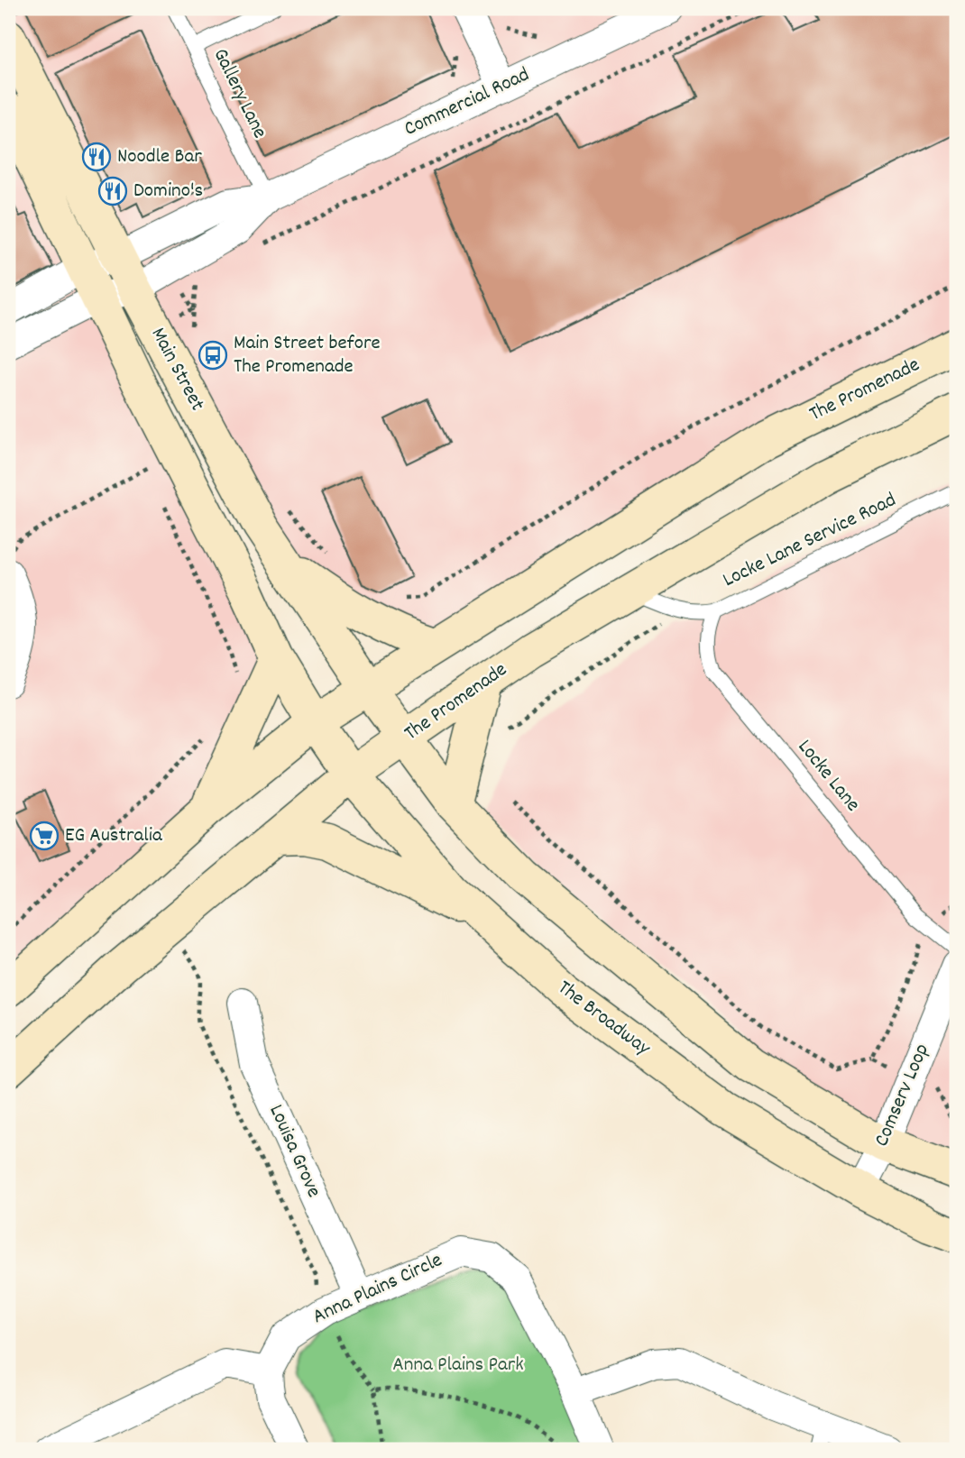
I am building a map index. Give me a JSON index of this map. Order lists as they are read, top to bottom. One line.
{"streets":{"main road":["Main Street","The Promenade","The Broadway"],"street":["Commercial Road","Comserv Loop","Louisa Grove","Anna Plains Circle"],"lane":["Gallery Lane","Locke Lane Service Road","Locke Lane"]},"crossings":[["Gallery Lane","Commercial Road"],["Commercial Road","Main Street"],["Main Street","The Promenade"],["Main Street","The Broadway"],["The Promenade","Locke Lane Service Road"],["The Promenade","The Broadway"],["Locke Lane Service Road","Locke Lane"],["The Broadway","Comserv Loop"],["Louisa Grove","Anna Plains Circle"]],"parks":["Anna Plains Park"],"places":{"restaurant":["Noodle Bar","Domino's"],"bus stop":["Main Street before The Promenade"],"supermarket":["EG Australia"]}}
